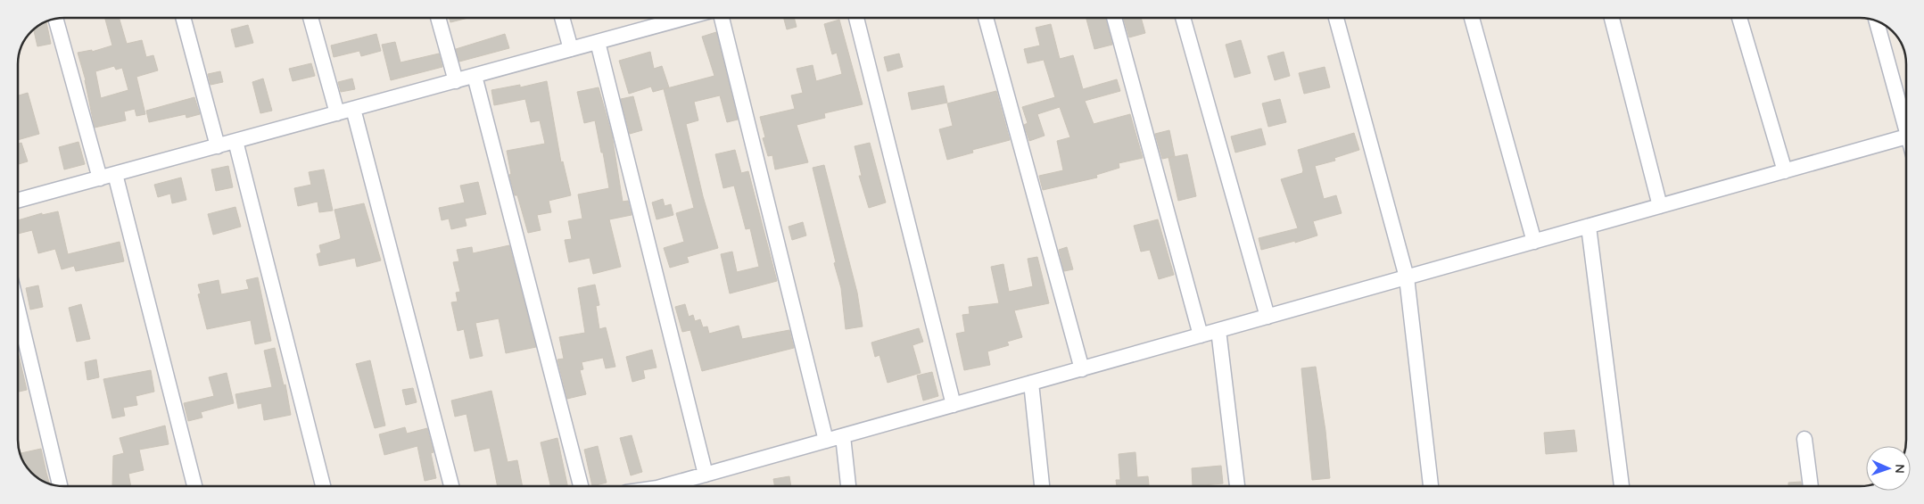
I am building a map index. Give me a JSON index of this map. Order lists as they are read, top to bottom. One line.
{"north":"right"}
